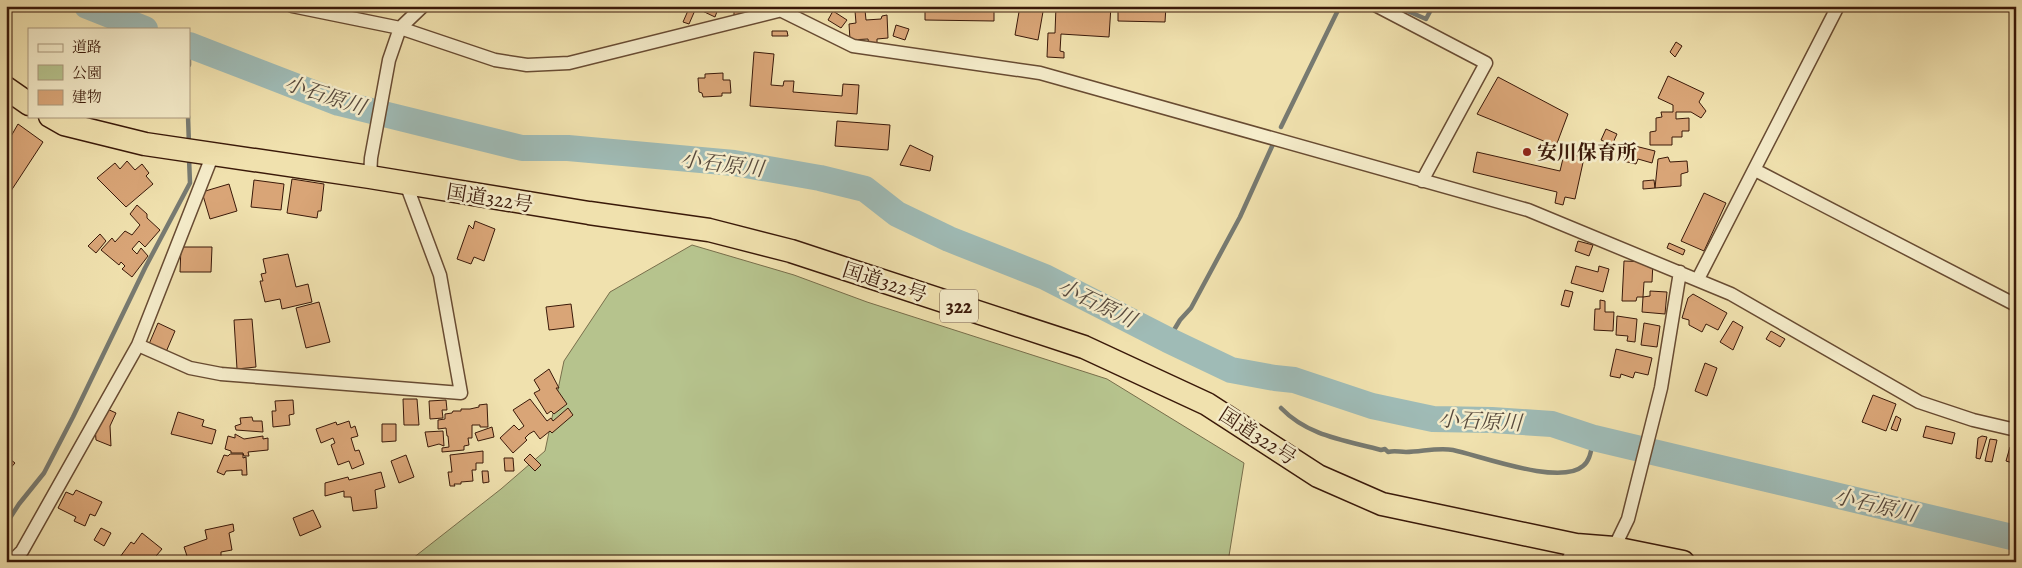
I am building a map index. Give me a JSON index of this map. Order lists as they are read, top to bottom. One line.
{"streets":{"highway":["国道322号","322"]},"water":["小石原川"],"places":["安川保育所"],"legend":["道路","公園","建物"]}
